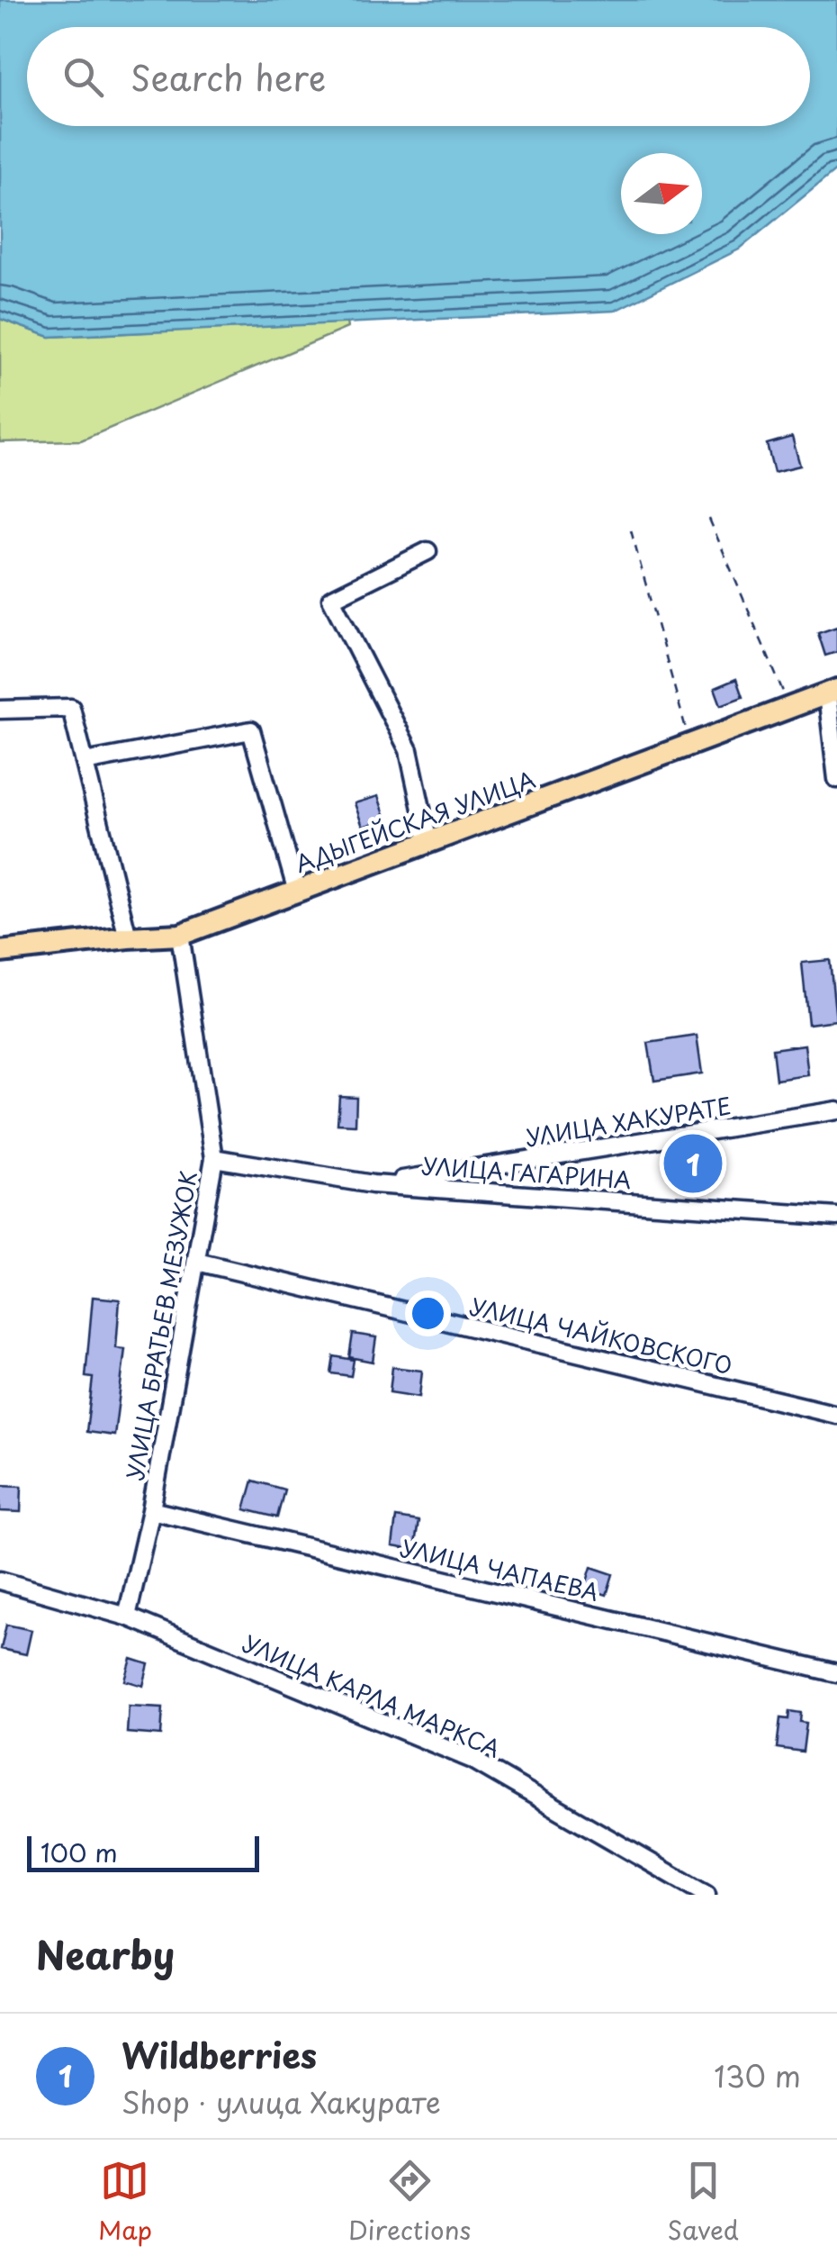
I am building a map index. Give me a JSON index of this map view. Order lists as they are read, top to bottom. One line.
{"streets":{"main road":["АДЫГЕЙСКАЯ УЛИЦА"],"street":["УЛИЦА ХАКУРАТЕ","УЛИЦА ГАГАРИНА","УЛИЦА БРАТЬЕВ МЕЗУЖОК","УЛИЦА ЧАЙКОВСКОГО","УЛИЦА ЧАПАЕВА","УЛИЦА КАРЛА МАРКСА"]},"crossings":[["АДЫГЕЙСКАЯ УЛИЦА","УЛИЦА БРАТЬЕВ МЕЗУЖОК"],["УЛИЦА ХАКУРАТЕ","УЛИЦА ГАГАРИНА"],["УЛИЦА ГАГАРИНА","УЛИЦА БРАТЬЕВ МЕЗУЖОК"],["УЛИЦА БРАТЬЕВ МЕЗУЖОК","УЛИЦА ЧАЙКОВСКОГО"],["УЛИЦА БРАТЬЕВ МЕЗУЖОК","УЛИЦА ЧАПАЕВА"],["УЛИЦА БРАТЬЕВ МЕЗУЖОК","УЛИЦА КАРЛА МАРКСА"]],"scale_bar":"100 m","north":"right","page":{"search":"Search here","pins":"1","scale":"100 m","heading":"Nearby","list":[{"mark":"1","name":"Wildberries","note":"Shop · улица Хакурате","value":"130 m"}],"nav":["Map","Directions","Saved"]}}
